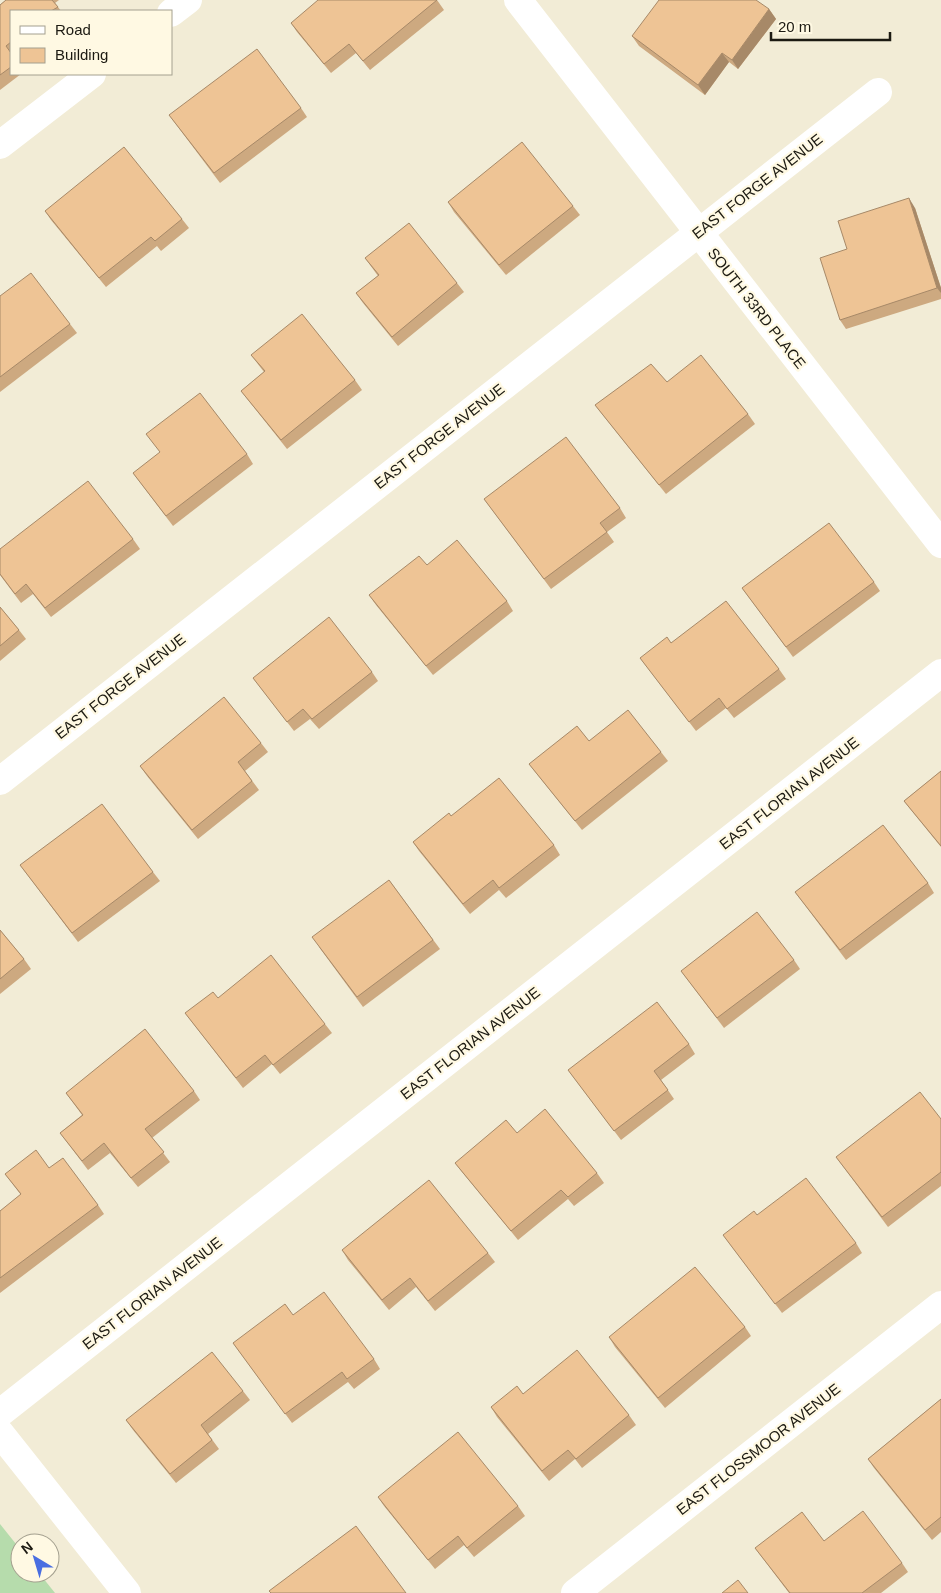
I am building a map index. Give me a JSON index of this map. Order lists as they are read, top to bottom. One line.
{"streets":{"street":["EAST FORGE AVENUE","SOUTH 33RD PLACE","EAST FLORIAN AVENUE","EAST FLOSSMOOR AVENUE"]},"crossings":[["EAST FORGE AVENUE","SOUTH 33RD PLACE"]],"legend":["Road","Building"],"scale_bar":"20 m","north":"top left"}
